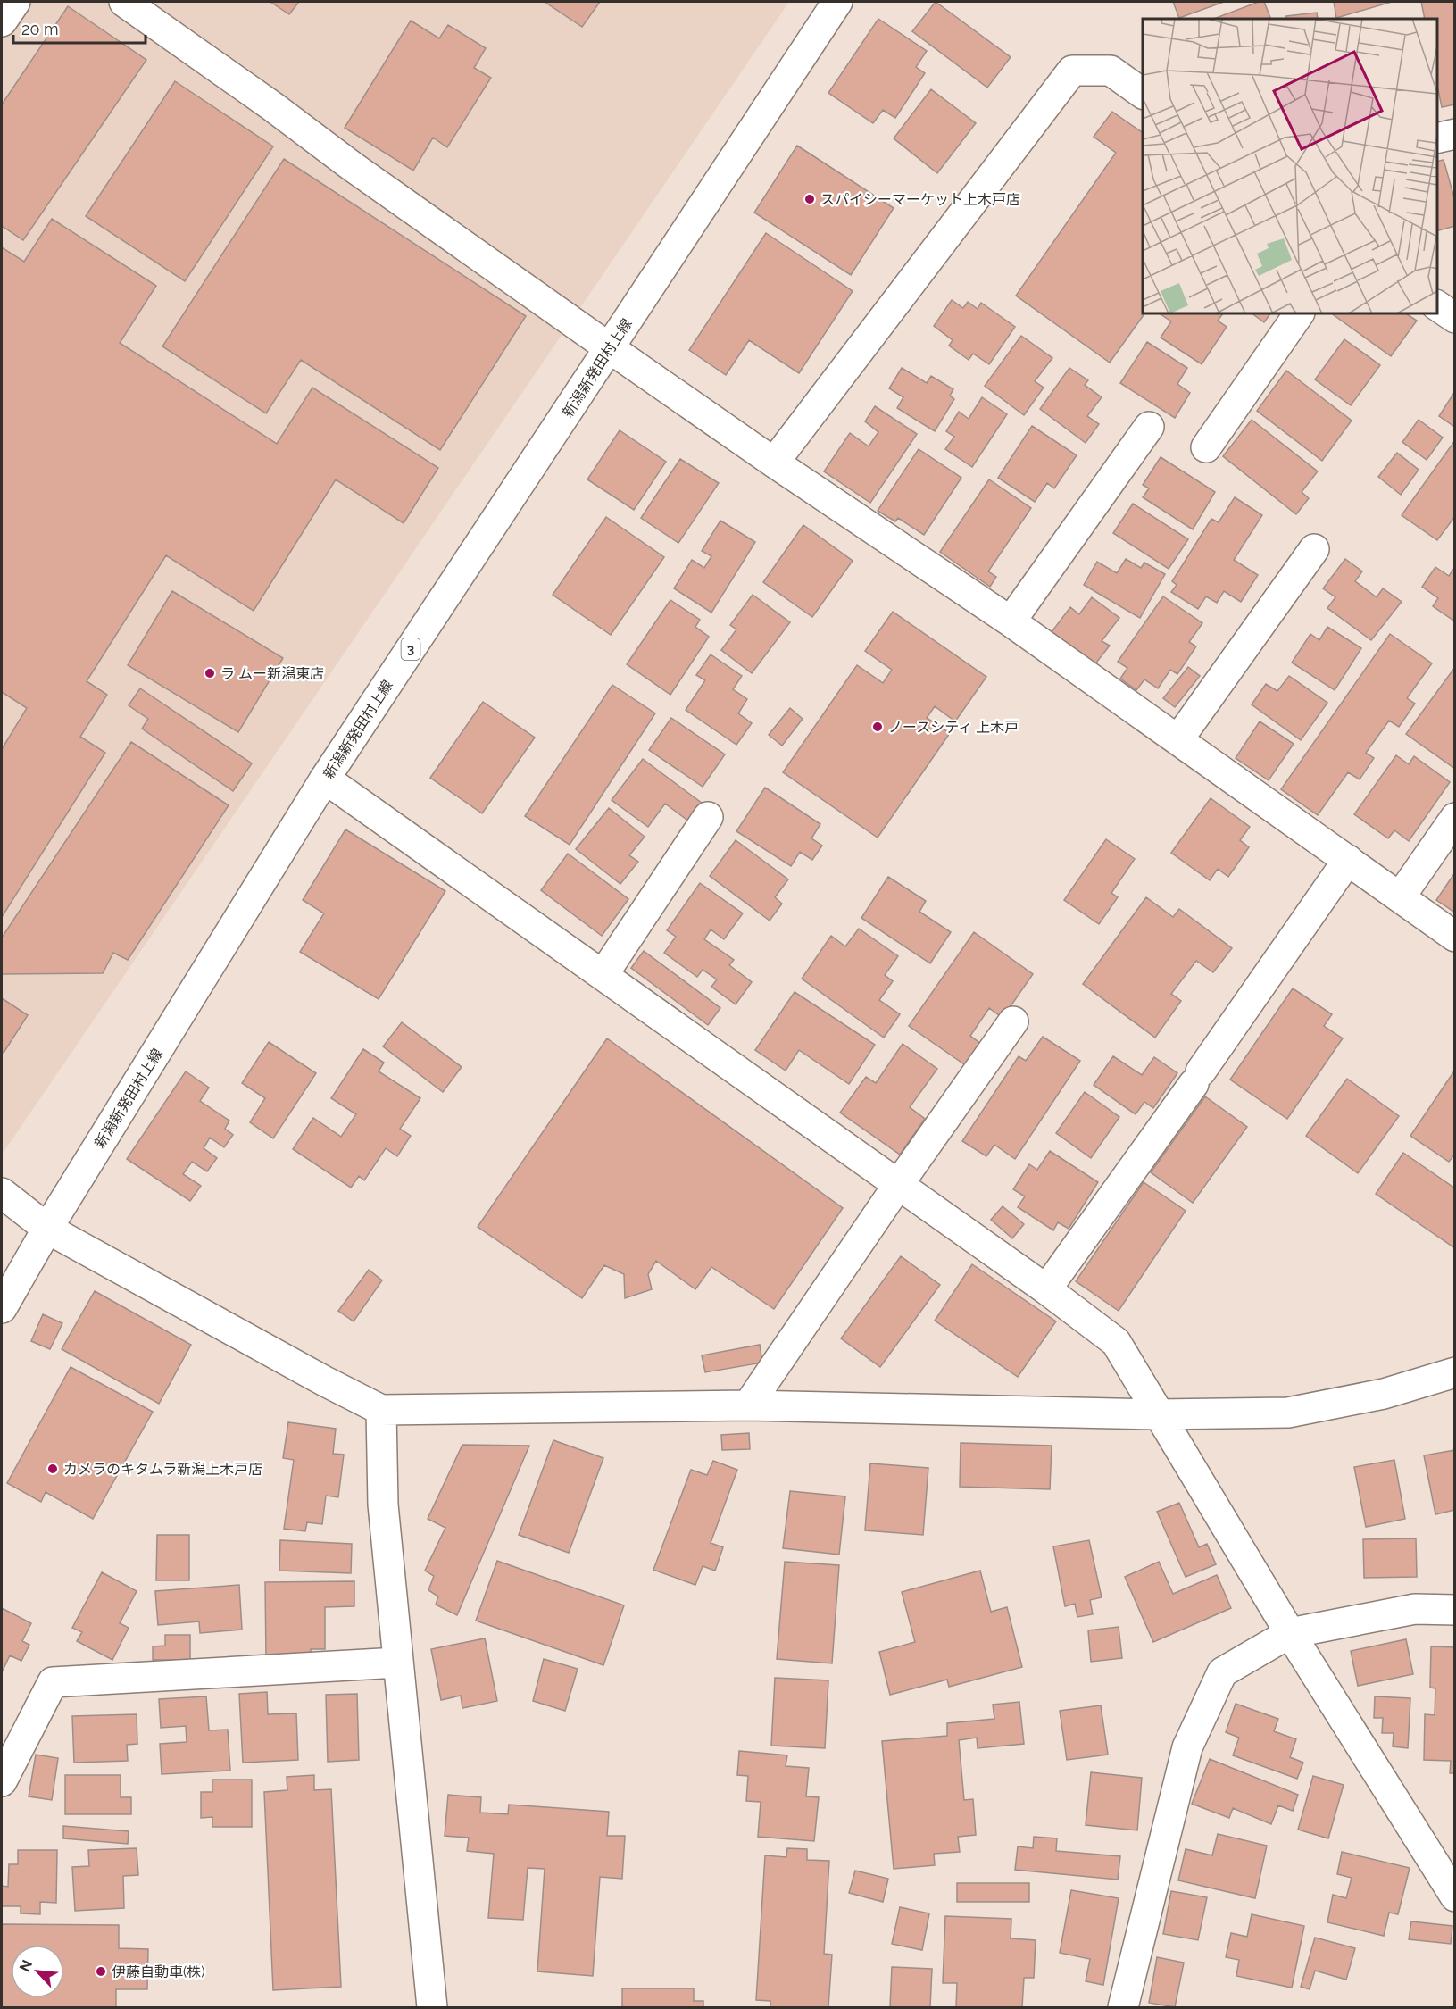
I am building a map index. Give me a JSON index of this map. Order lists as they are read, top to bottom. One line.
{"streets":{"street":["新潟新発田村上線","3"]},"places":["スパイシーマーケット上木戸店","ラ ムー新潟東店","ノースシティ 上木戸","カメラのキタムラ新潟上木戸店","伊藤自動車(株)"],"scale_bar":"20 m","north":"top left"}
